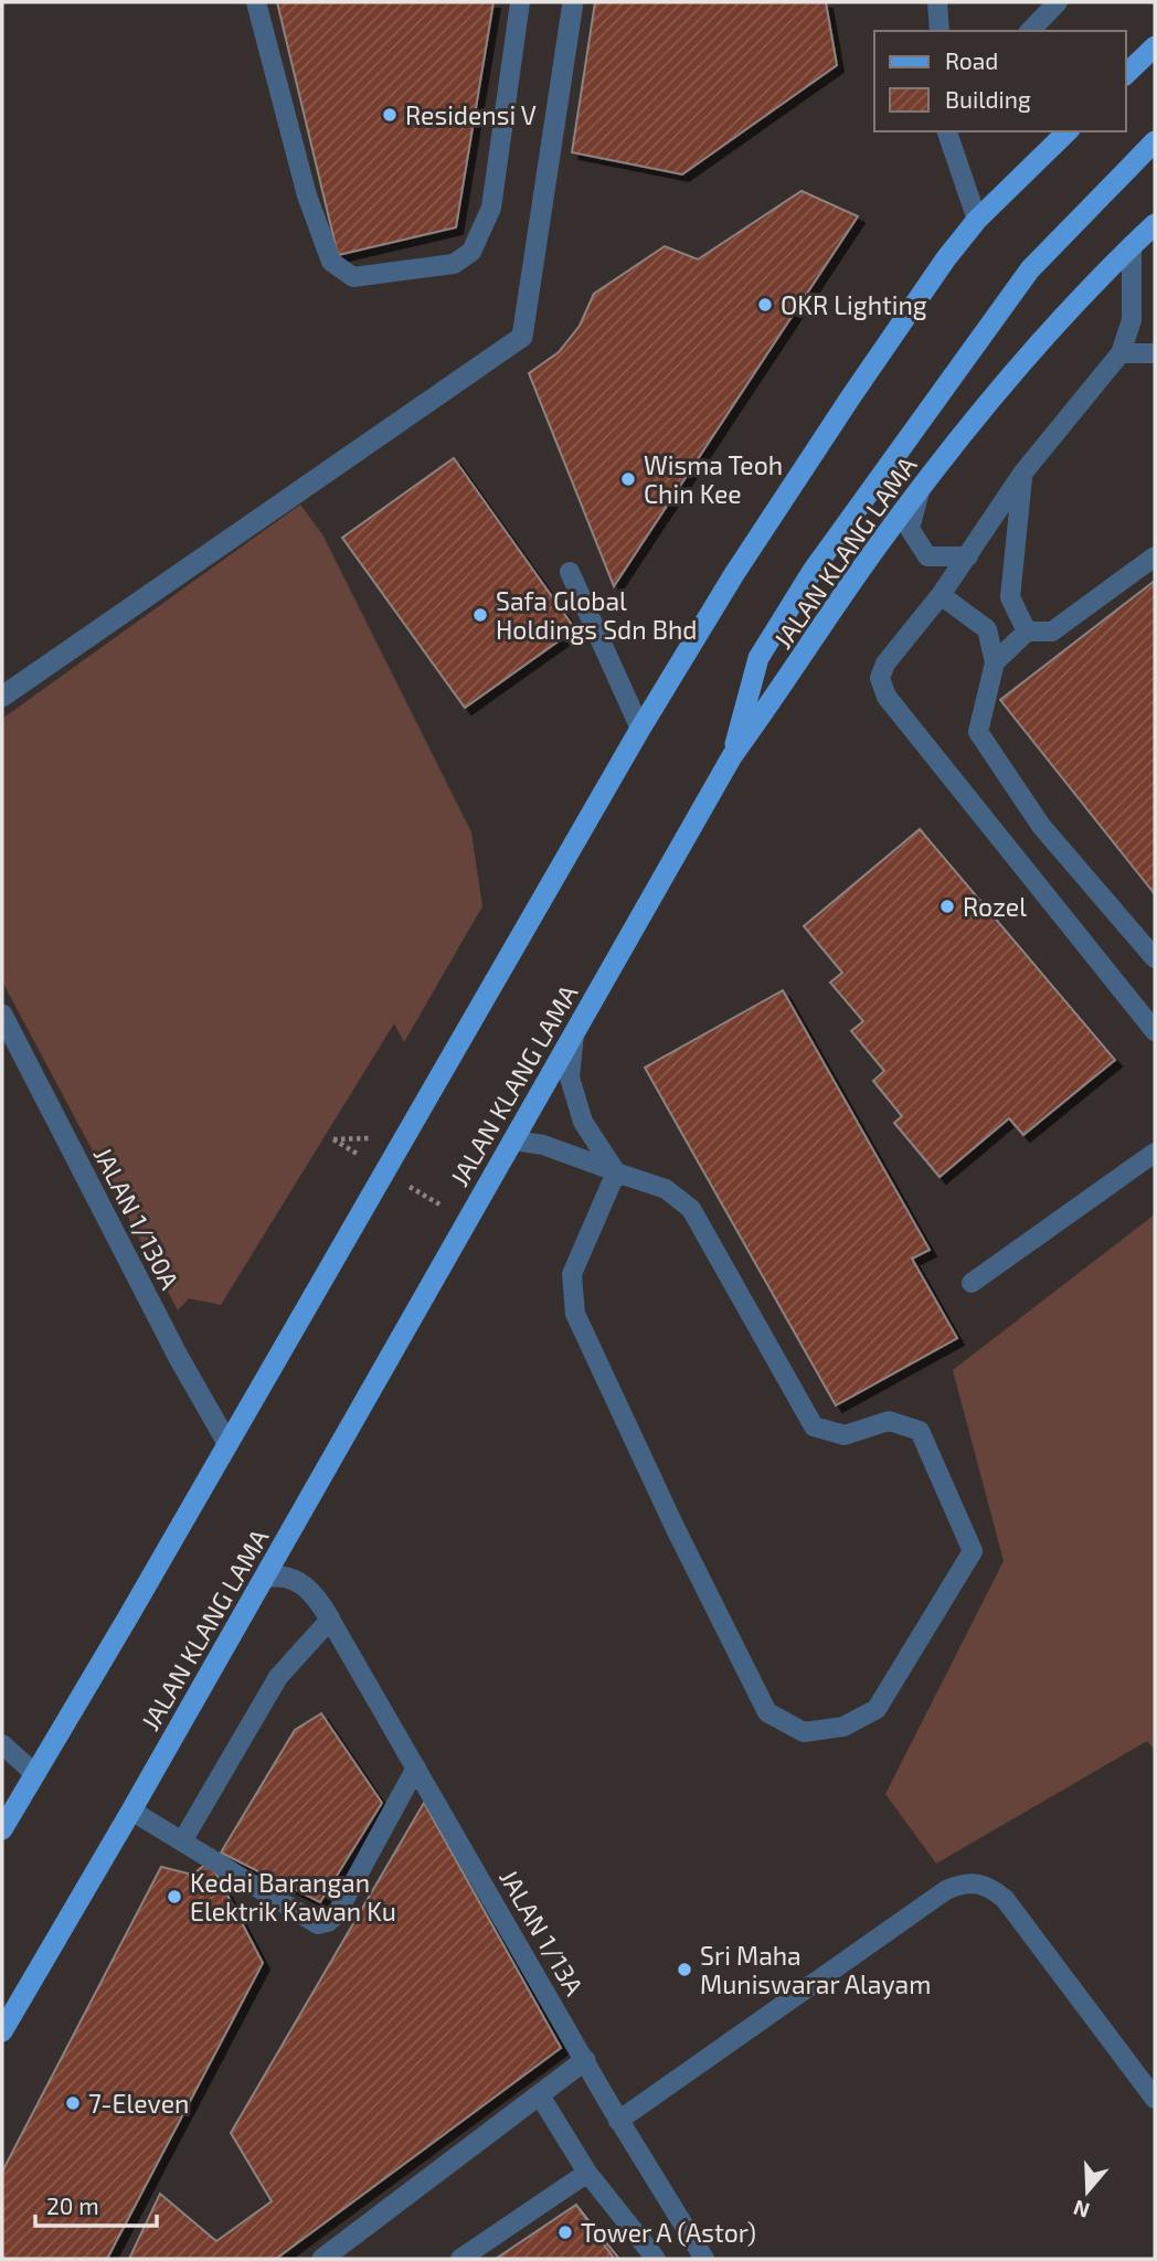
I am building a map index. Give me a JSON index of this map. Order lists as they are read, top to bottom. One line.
{"streets":{"main road":["JALAN KLANG LAMA"],"street":["JALAN 1/130A","JALAN 1/13A"]},"crossings":[["JALAN KLANG LAMA","JALAN 1/13A"]],"places":["Residensi V","OKR Lighting","Wisma Teoh Chin Kee","Safa Global Holdings Sdn Bhd","Rozel","Kedai Barangan Elektrik Kawan Ku","Sri Maha Muniswarar Alayam","7-Eleven","Tower A (Astor)"],"legend":["Road","Building"],"scale_bar":"20 m","north":"bottom"}
